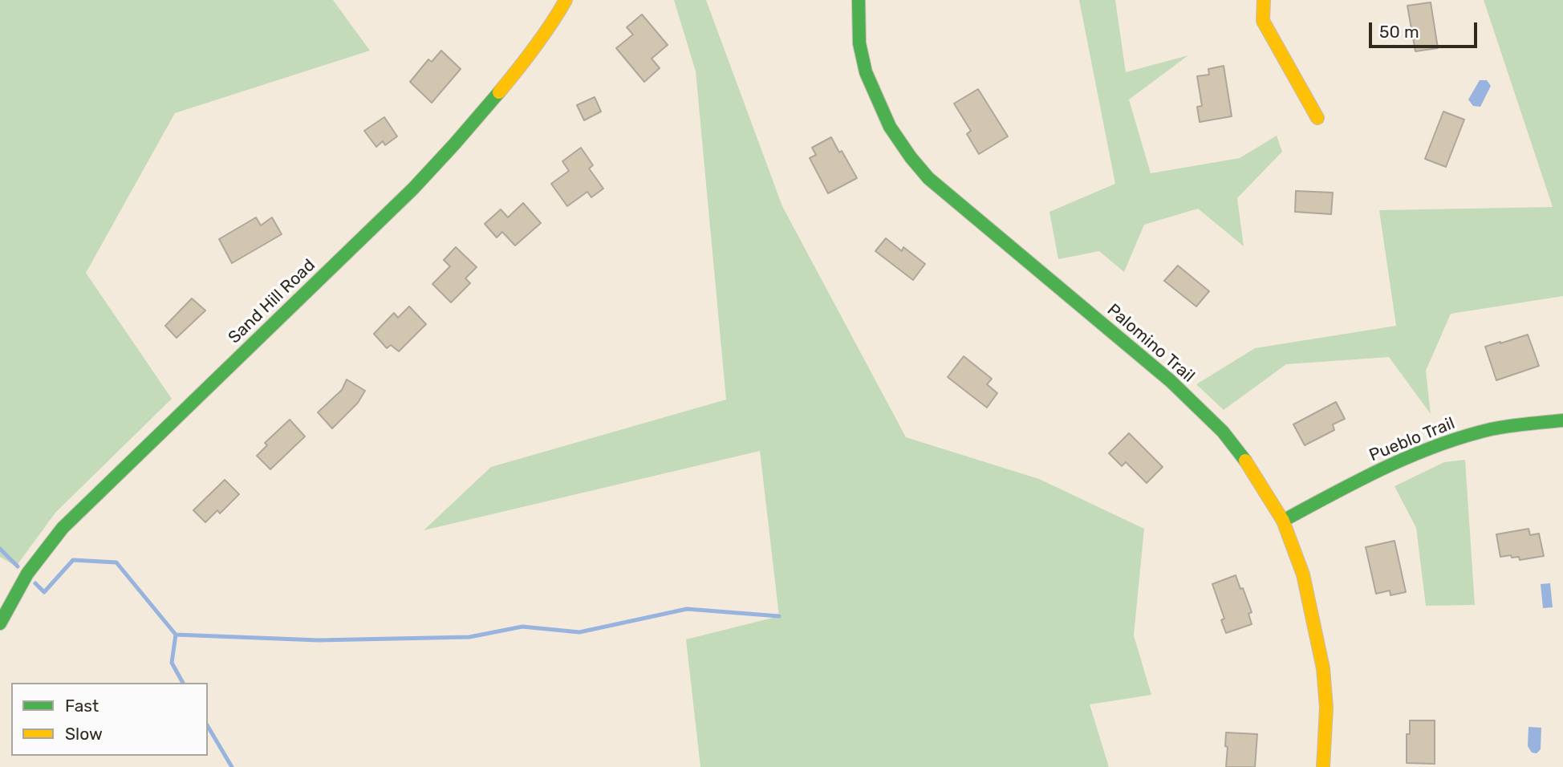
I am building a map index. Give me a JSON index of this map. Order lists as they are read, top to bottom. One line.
{"streets":{"street":["Sand Hill Road","Palomino Trail","Pueblo Trail"]},"crossings":[["Palomino Trail","Pueblo Trail"]],"legend":["Fast","Slow"],"scale_bar":"50 m"}
